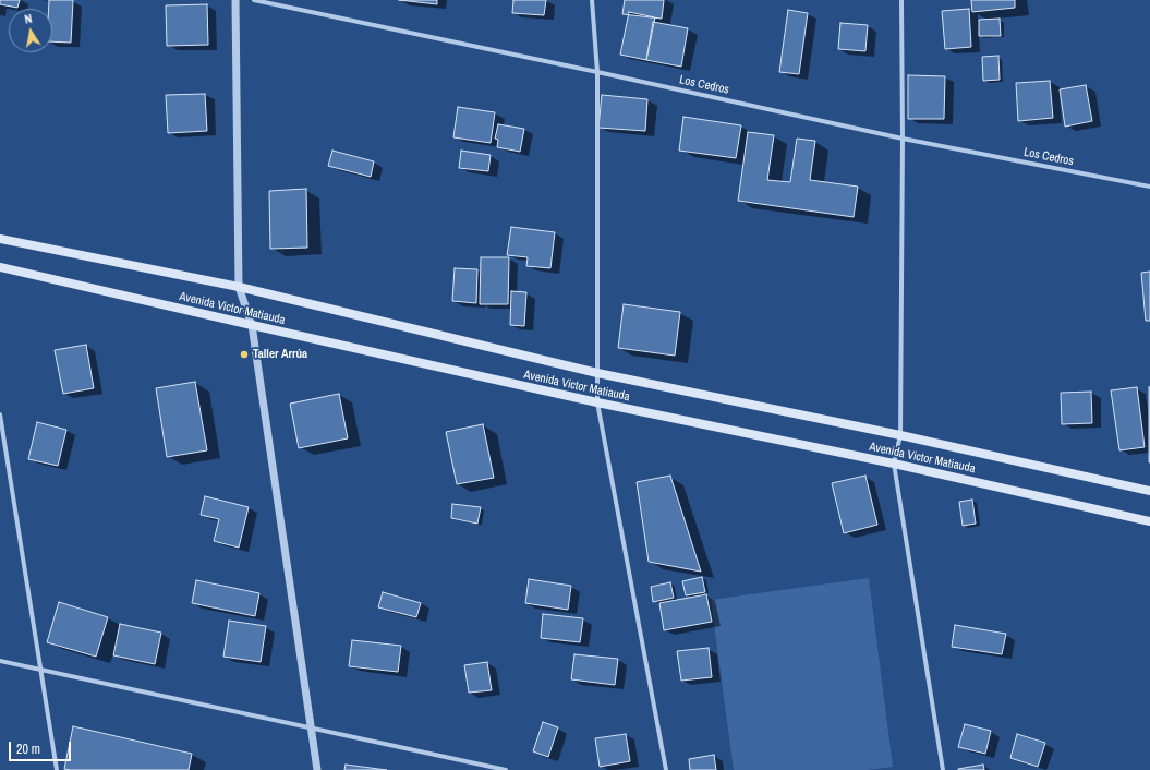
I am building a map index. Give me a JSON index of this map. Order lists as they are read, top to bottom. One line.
{"streets":{"main road":["Avenida Victor Matiauda"],"street":["Los Cedros"]},"places":["Taller Arrúa"],"scale_bar":"20 m","north":"top"}
